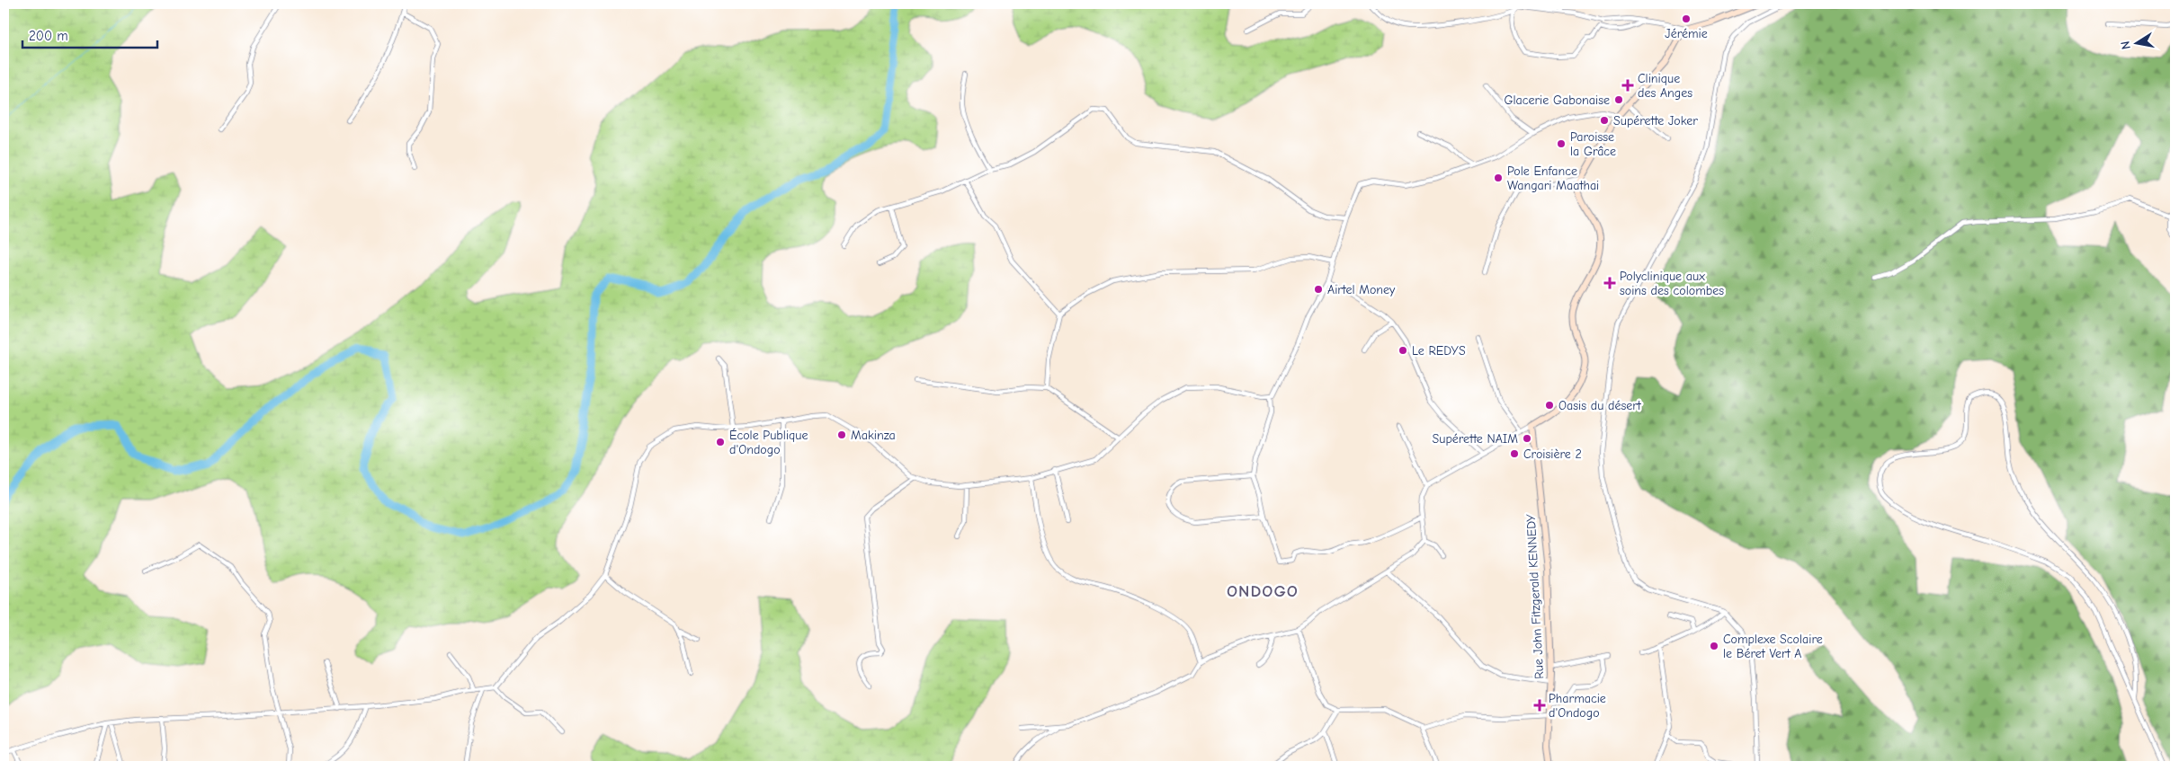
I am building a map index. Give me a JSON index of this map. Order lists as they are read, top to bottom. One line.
{"streets":{"street":["Rue John Fitzgerald KENNEDY"]},"districts":["ONDOGO"],"places":{"other":["Jérémie","Glacerie Gabonaise","Supérette Joker","Paroisse la Grâce","Pole Enfance Wangari Maathai","Airtel Money","Le REDYS","Oasis du désert","Makinza","Supérette NAIM","École Publique d'Ondogo","Croisière 2","Complexe Scolaire le Béret Vert A"],"health":["Clinique des Anges","Polyclinique aux soins des colombes","Pharmacie d'Ondogo"]},"scale_bar":"200 m","north":"left"}
